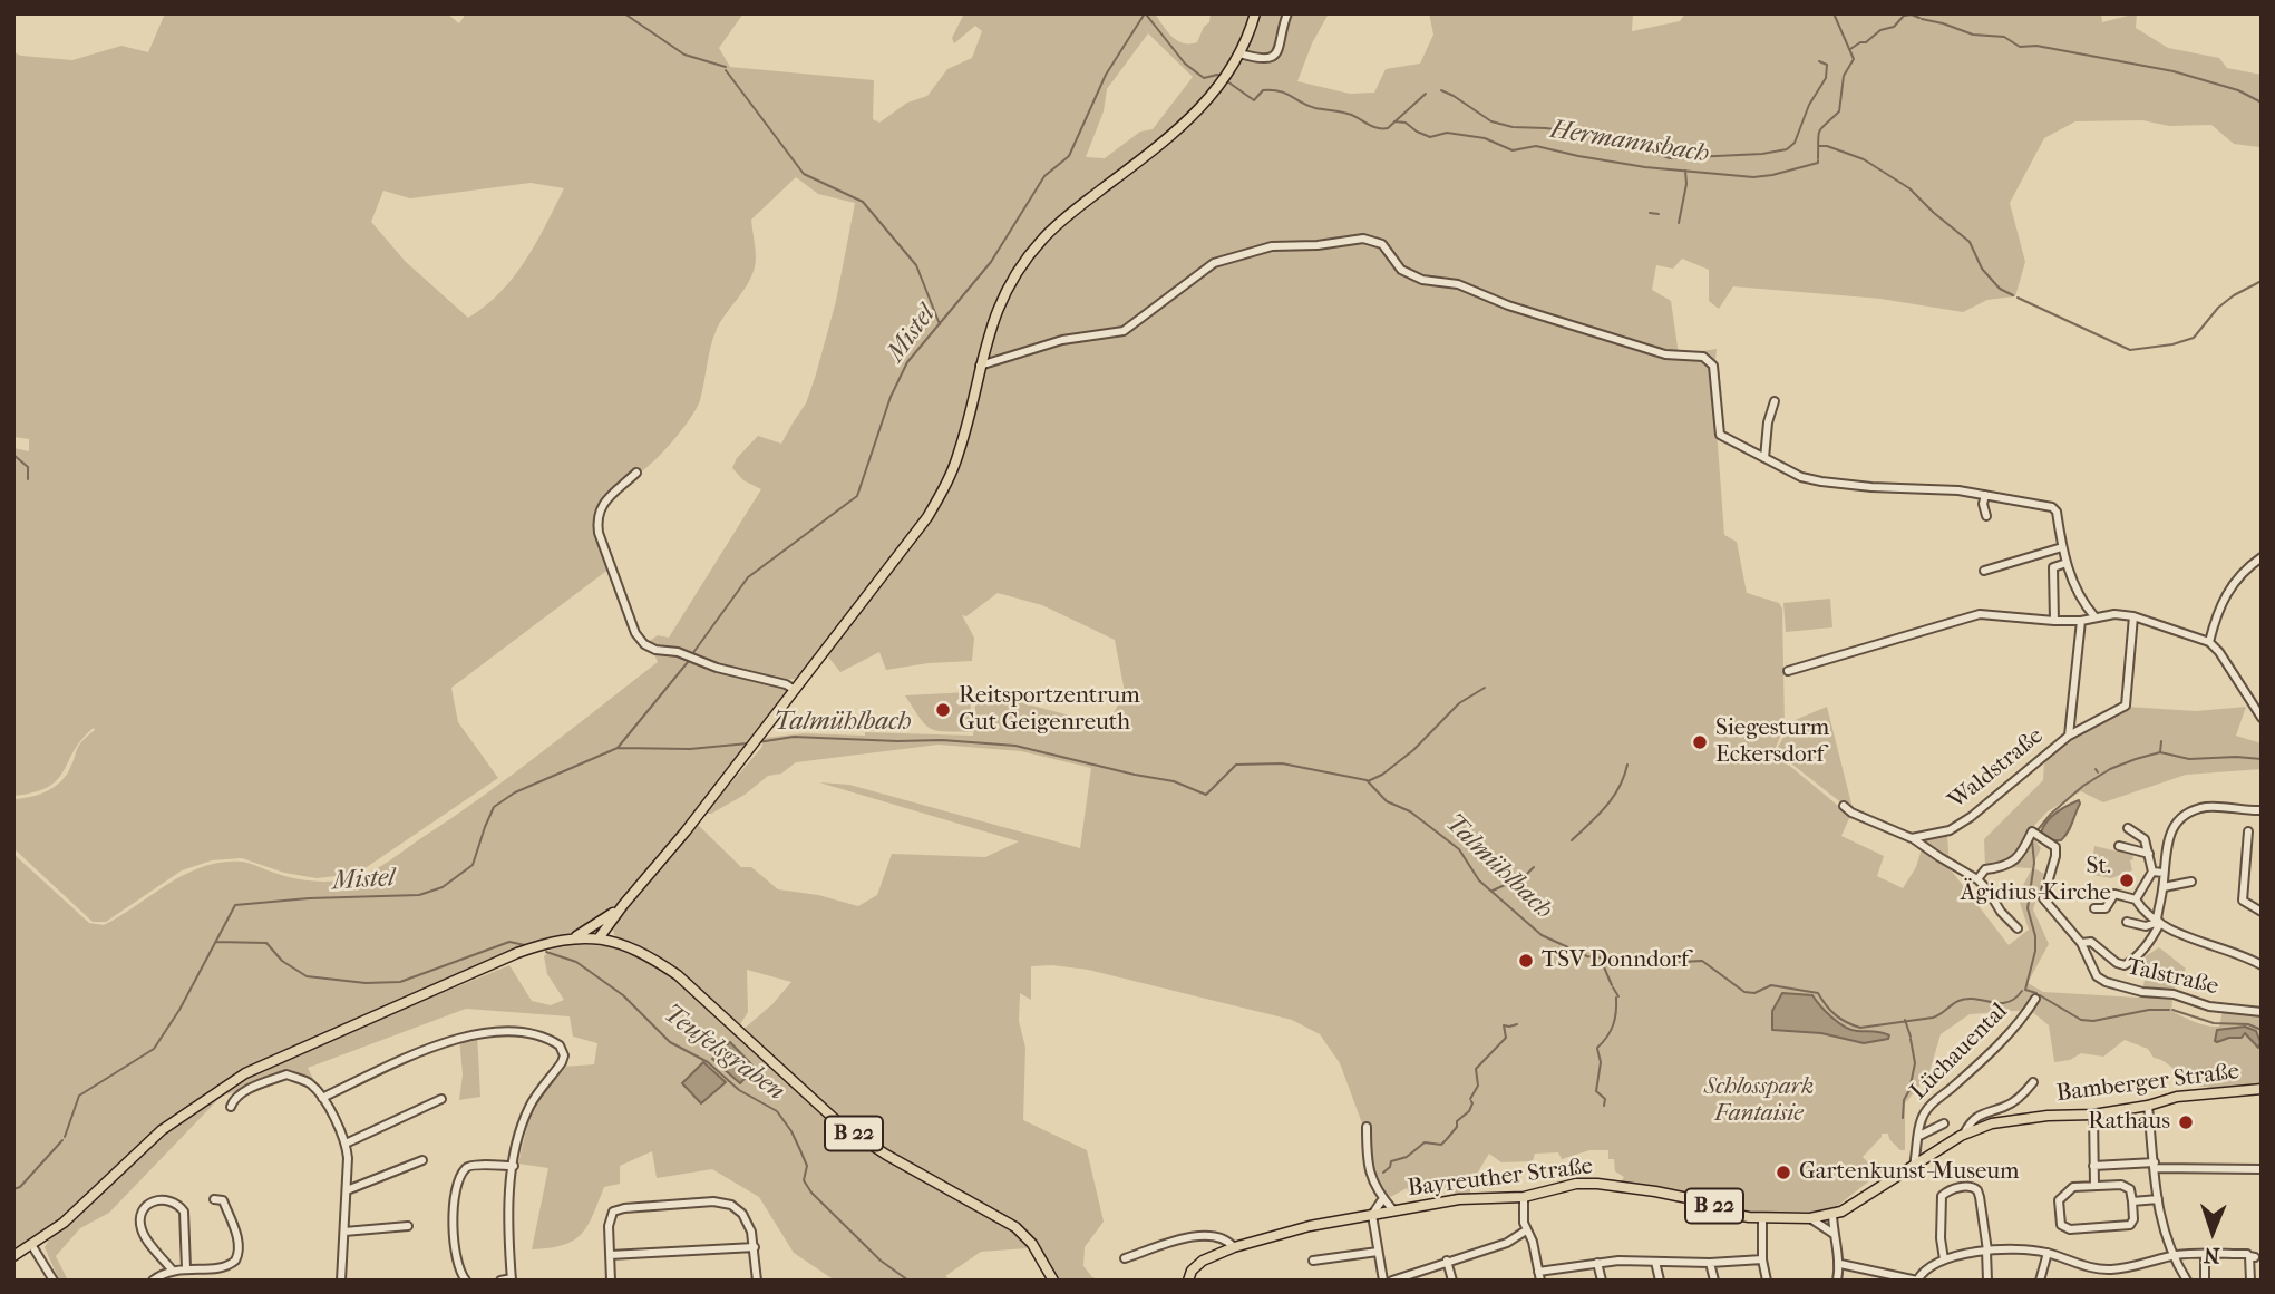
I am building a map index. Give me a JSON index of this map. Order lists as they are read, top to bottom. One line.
{"streets":{"main road":["Bamberger Straße","B 22","Bayreuther Straße"],"street":["Waldstraße","Talstraße","Lüchauental"]},"crossings":[["Lüchauental","Bamberger Straße"],["Bamberger Straße","Bayreuther Straße"],["B 22","Bayreuther Straße"]],"water":["Hermannsbach","Mistel","Talmühlbach","Teufelsgraben"],"parks":["Schlosspark Fantaisie"],"places":["Reitsportzentrum Gut Geigenreuth","Siegesturm Eckersdorf","St. Ägidius-Kirche","TSV Donndorf","Rathaus","Gartenkunst-Museum"],"north":"bottom"}
